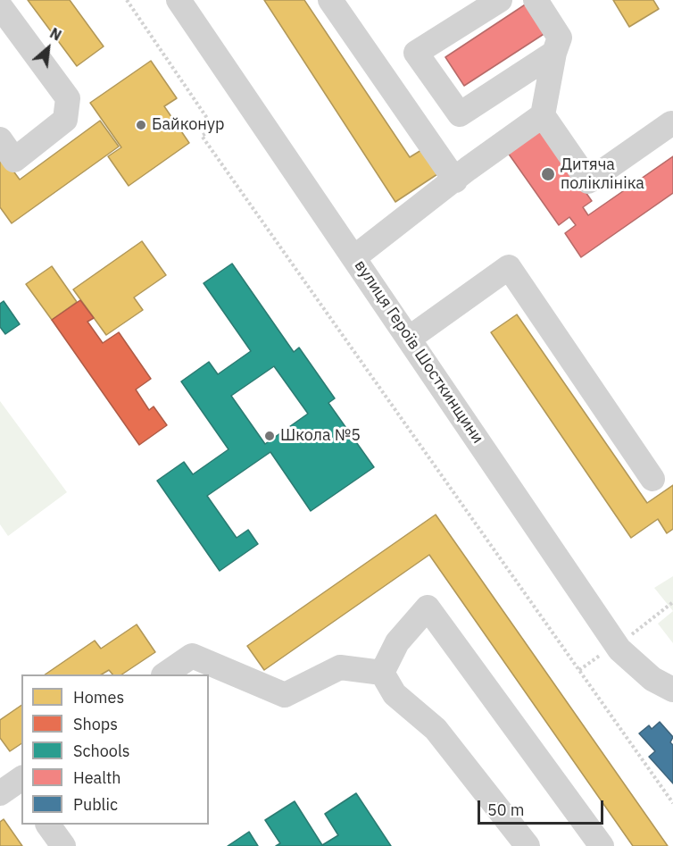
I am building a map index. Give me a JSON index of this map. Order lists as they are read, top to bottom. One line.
{"streets":{"street":["вулиця Героїв Шосткинщини"]},"places":["Байконур","Дитяча поліклініка","Школа №5"],"legend":["Homes","Shops","Schools","Health","Public"],"scale_bar":"50 m","north":"top right"}
